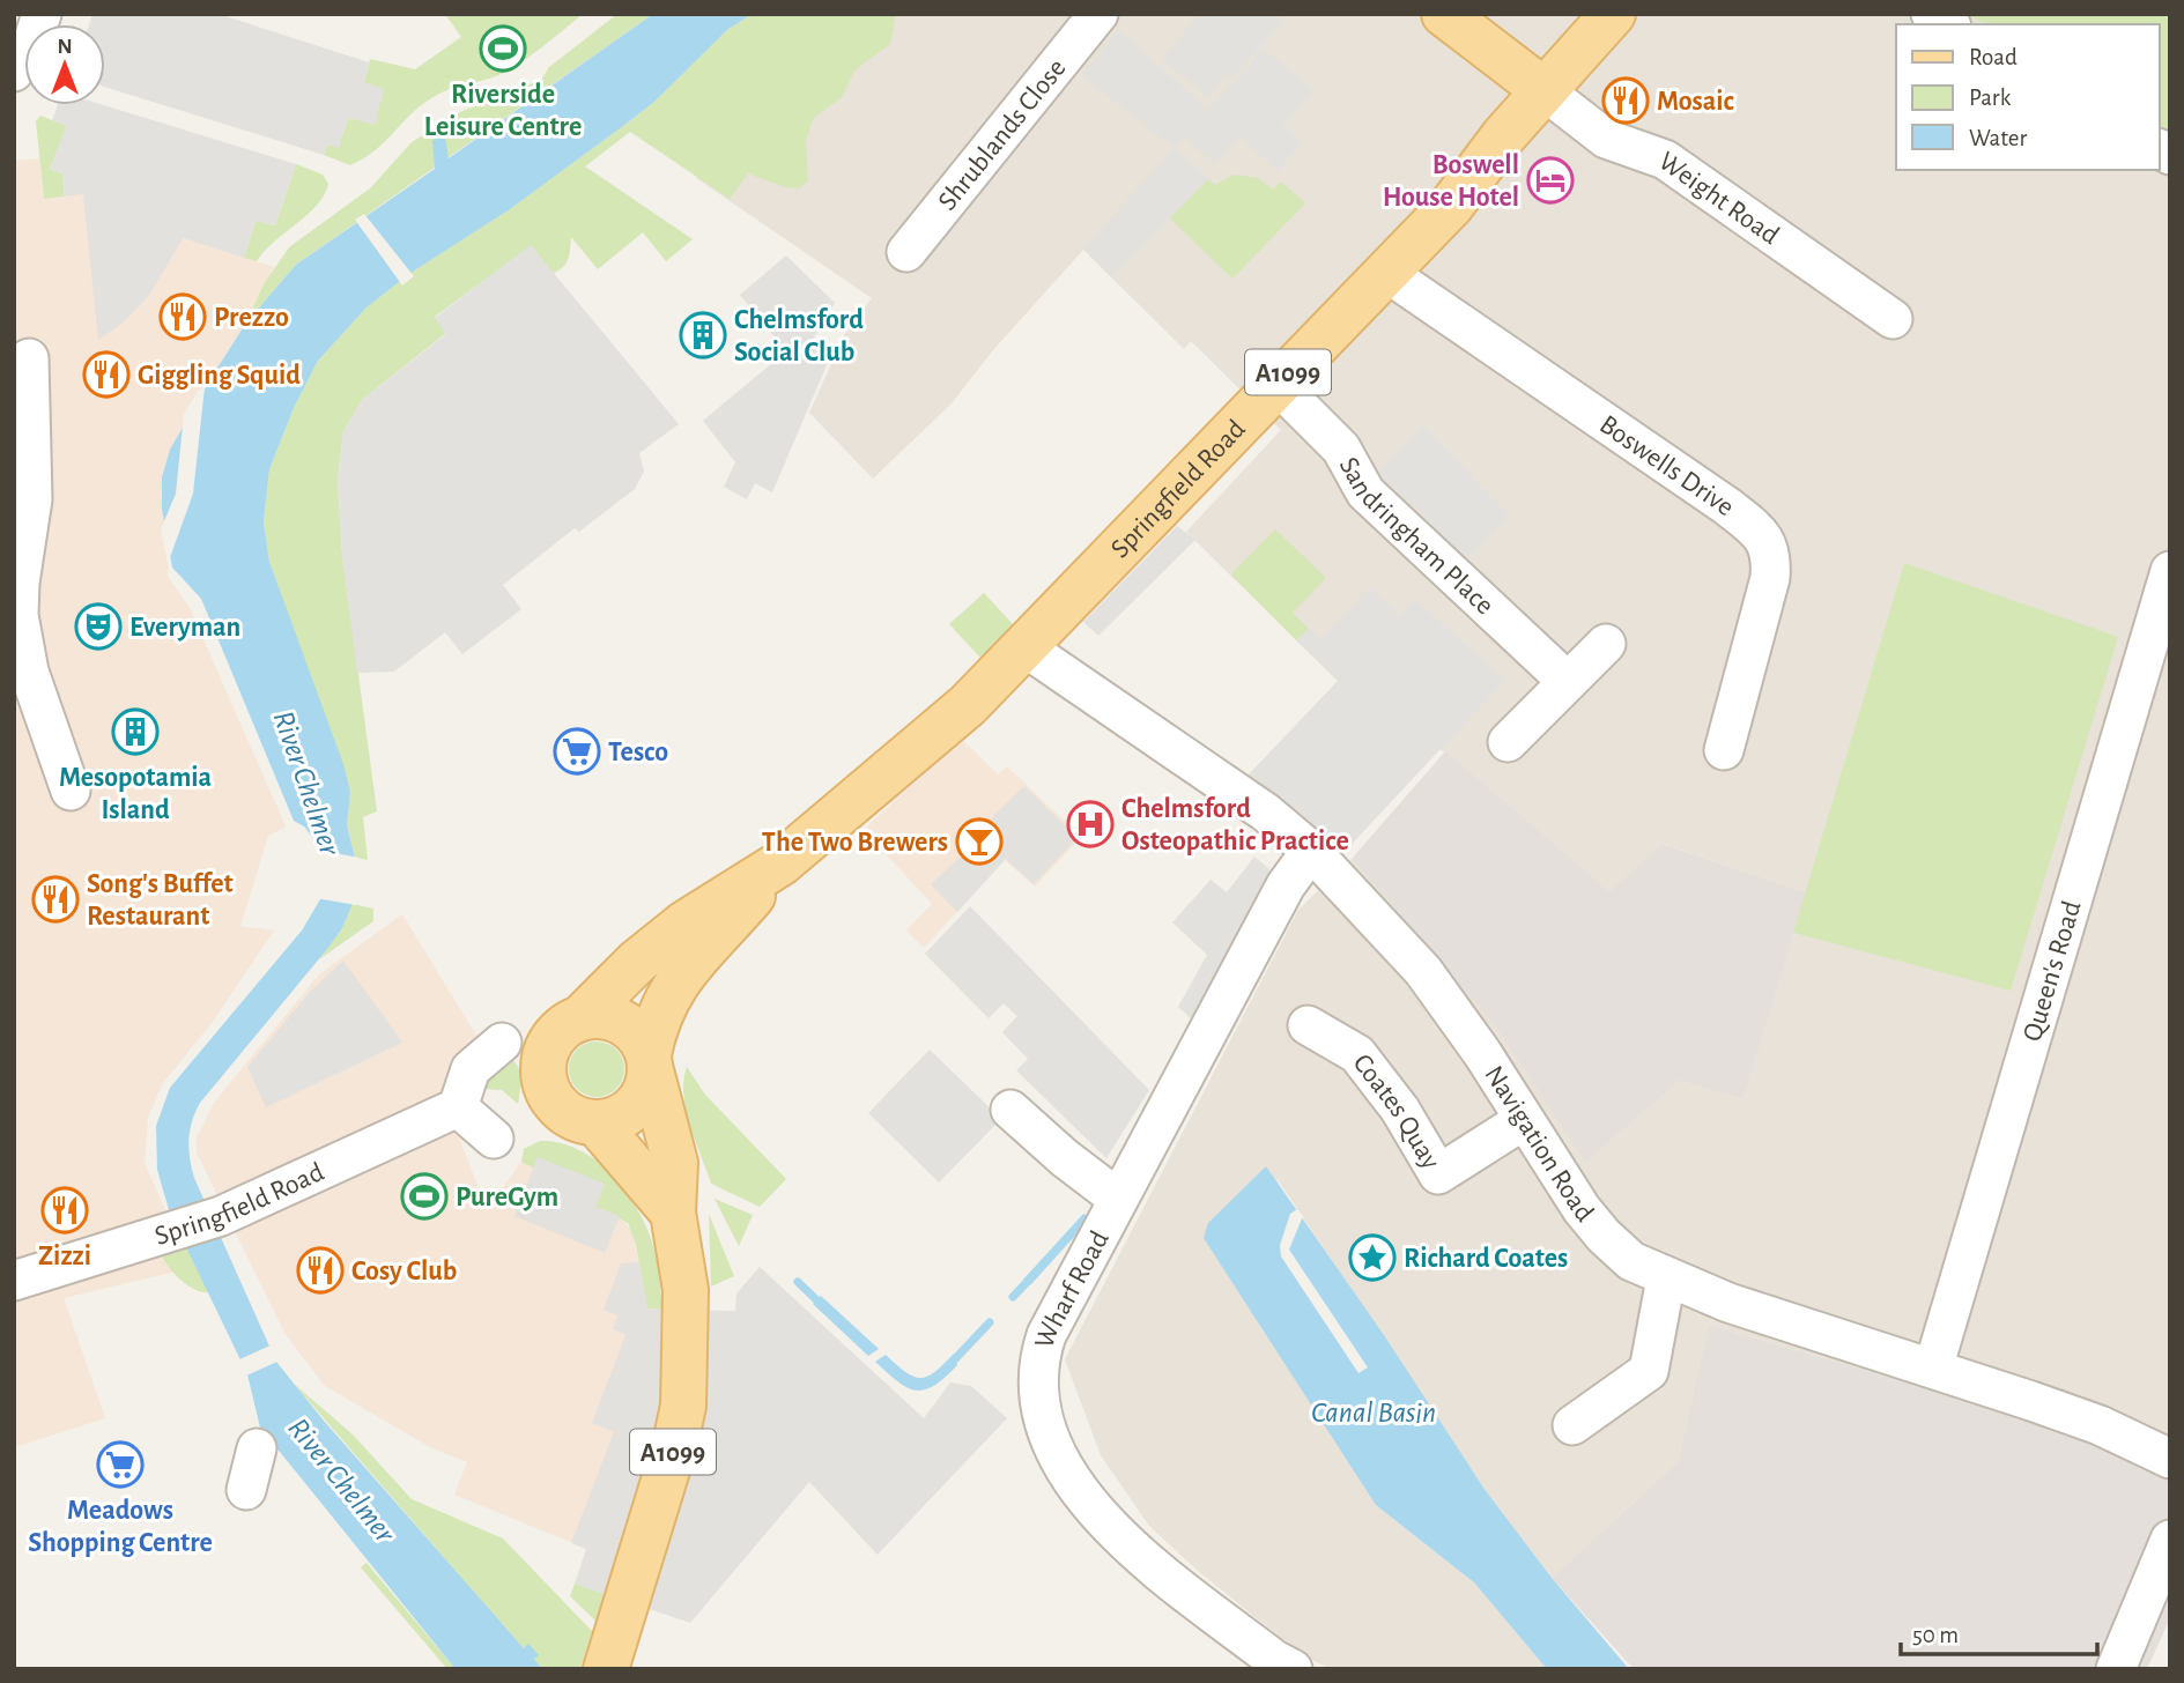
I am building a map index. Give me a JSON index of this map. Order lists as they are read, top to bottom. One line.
{"streets":{"main road":["A1099","Springfield Road"],"street":["Shrublands Close","Weight Road","Boswells Drive","Sandringham Place","Queen's Road","Coates Quay","Navigation Road","Wharf Road"]},"crossings":[["Weight Road","Springfield Road"],["A1099","Springfield Road"],["Boswells Drive","Springfield Road"],["Springfield Road","Sandringham Place"],["Springfield Road","Navigation Road"],["Queen's Road","Navigation Road"],["Coates Quay","Navigation Road"],["Navigation Road","Wharf Road"]],"water":["River Chelmer","Canal Basin"],"places":{"sports":["Riverside Leisure Centre","PureGym"],"restaurant":["Mosaic","Prezzo","Giggling Squid","Song's Buffet Restaurant","Zizzi","Cosy Club"],"hotel":["Boswell House Hotel"],"building":["Chelmsford Social Club","Mesopotamia Island"],"theatre":["Everyman"],"supermarket":["Tesco","Meadows Shopping Centre"],"hospital":["Chelmsford Osteopathic Practice"],"bar":["The Two Brewers"],"place":["Richard Coates"]},"legend":["Road","Park","Water"],"scale_bar":"50 m","north":"top"}
